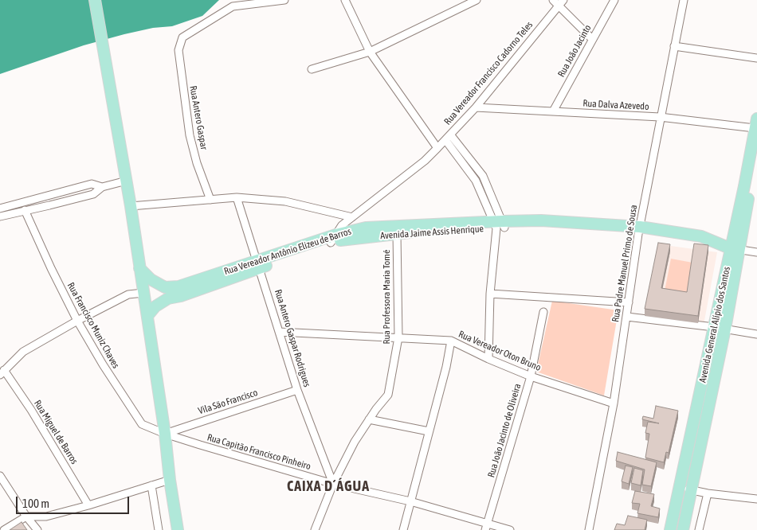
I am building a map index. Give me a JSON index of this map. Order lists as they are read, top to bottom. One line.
{"streets":{"main road":["Avenida Jaime Assis Henrique","Rua Vereador Antônio Elizeu de Barros","Avenida General Alípio dos Santos"],"street":["Rua João Jacinto","Rua Vereador Francisco Cadorno Teles","Rua Dalva Azevedo","Rua Antero Gaspar","Rua Padre Manuel Primo de Sousa","Rua Professora Maria Tomé","Rua Francisco Muniz Chaves","Rua Antero Gaspar Rodrigues","Rua Vereador Oton Bruno","Vila São Francisco","Rua João Jacinto de Oliveira","Rua Miguel de Barros","Rua Capitão Francisco Pinheiro"]},"crossings":[["Rua João Jacinto","Rua Dalva Azevedo"],["Rua Vereador Francisco Cadorno Teles","Rua Dalva Azevedo"],["Rua Vereador Francisco Cadorno Teles","Avenida Jaime Assis Henrique"],["Rua Vereador Francisco Cadorno Teles","Rua Vereador Antônio Elizeu de Barros"],["Rua Dalva Azevedo","Rua Padre Manuel Primo de Sousa"],["Rua Dalva Azevedo","Avenida General Alípio dos Santos"],["Avenida Jaime Assis Henrique","Rua Vereador Antônio Elizeu de Barros"],["Avenida Jaime Assis Henrique","Rua Padre Manuel Primo de Sousa"],["Avenida Jaime Assis Henrique","Rua Professora Maria Tomé"],["Avenida Jaime Assis Henrique","Avenida General Alípio dos Santos"],["Avenida Jaime Assis Henrique","Rua Antero Gaspar Rodrigues"],["Rua Vereador Antônio Elizeu de Barros","Rua Antero Gaspar Rodrigues"],["Rua Padre Manuel Primo de Sousa","Rua Vereador Oton Bruno"],["Rua Professora Maria Tomé","Rua Antero Gaspar Rodrigues"],["Rua Professora Maria Tomé","Rua Vereador Oton Bruno"],["Rua Professora Maria Tomé","Rua Capitão Francisco Pinheiro"],["Rua Francisco Muniz Chaves","Vila São Francisco"],["Rua Francisco Muniz Chaves","Rua Capitão Francisco Pinheiro"],["Rua Antero Gaspar Rodrigues","Rua Vereador Oton Bruno"],["Rua Antero Gaspar Rodrigues","Vila São Francisco"],["Rua Antero Gaspar Rodrigues","Rua Capitão Francisco Pinheiro"],["Rua Vereador Oton Bruno","Rua João Jacinto de Oliveira"],["Vila São Francisco","Rua Capitão Francisco Pinheiro"],["Rua João Jacinto de Oliveira","Rua Capitão Francisco Pinheiro"]],"districts":["CAIXA D´ÁGUA"],"scale_bar":"100 m"}
